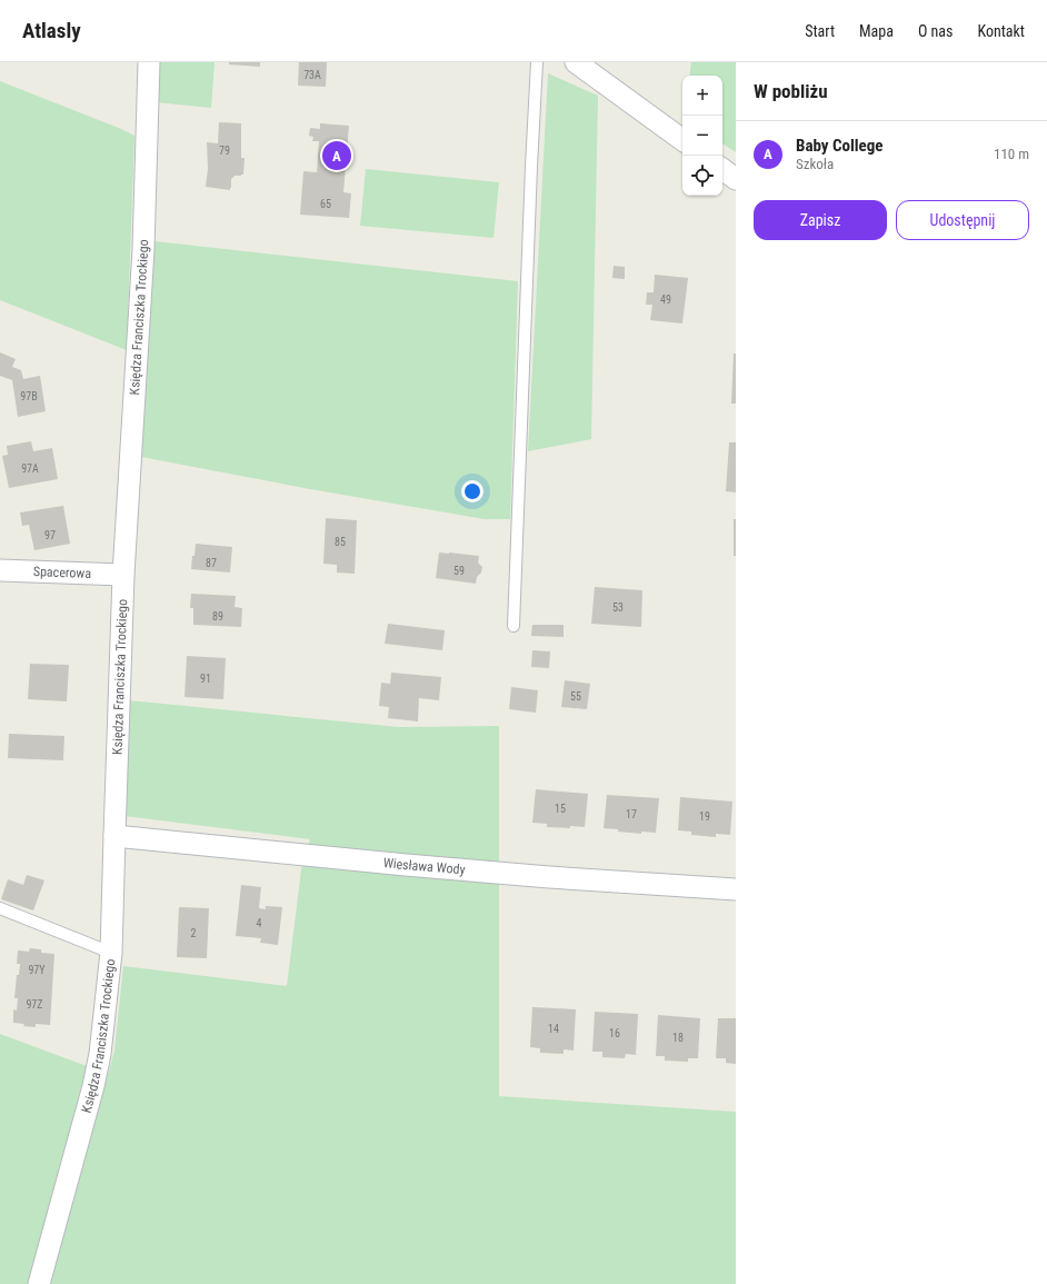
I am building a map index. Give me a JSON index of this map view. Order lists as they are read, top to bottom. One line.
{"streets":{"street":["Księdza Franciszka Trockiego","Spacerowa","Wiesława Wody"]},"crossings":[["Księdza Franciszka Trockiego","Spacerowa"],["Księdza Franciszka Trockiego","Wiesława Wody"]],"house_numbers":["73A","79","65","49","97B","97A","97","85","87","59","53","89","91","55","15","17","19","4","2","97Y","97Z","14","16","18"],"page":{"header":"Atlasly","nav":["Start","Mapa","O nas","Kontakt"],"heading":"W pobliżu","map_buttons":["+","−"],"list":[{"mark":"A","name":"Baby College","note":"Szkoła","value":"110 m"}],"pins":"A","buttons":["Zapisz","Udostępnij"]}}
